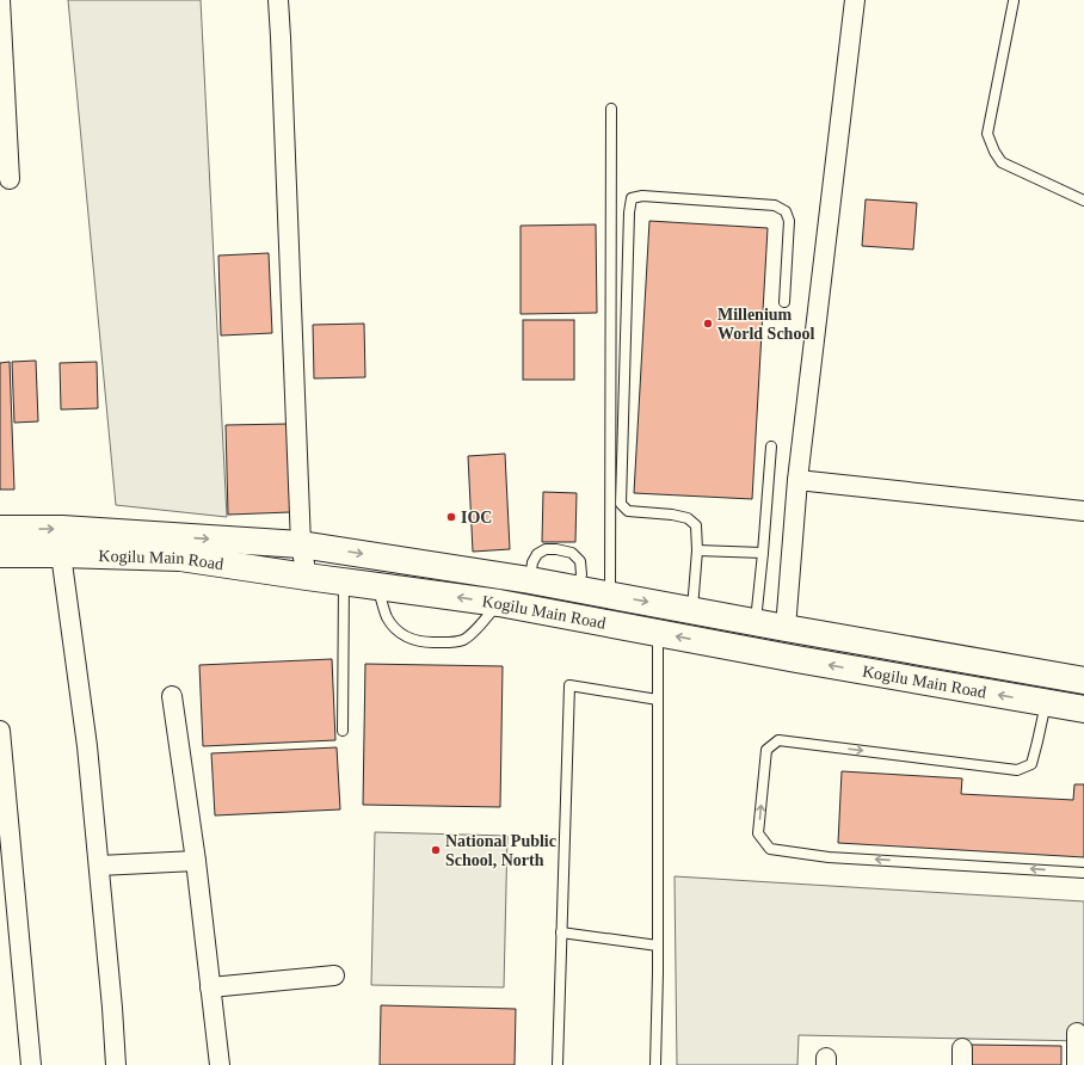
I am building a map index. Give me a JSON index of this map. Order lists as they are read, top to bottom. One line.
{"streets":{"main road":["Kogilu Main Road"]},"places":["Millenium World School","IOC","National Public School, North"]}
